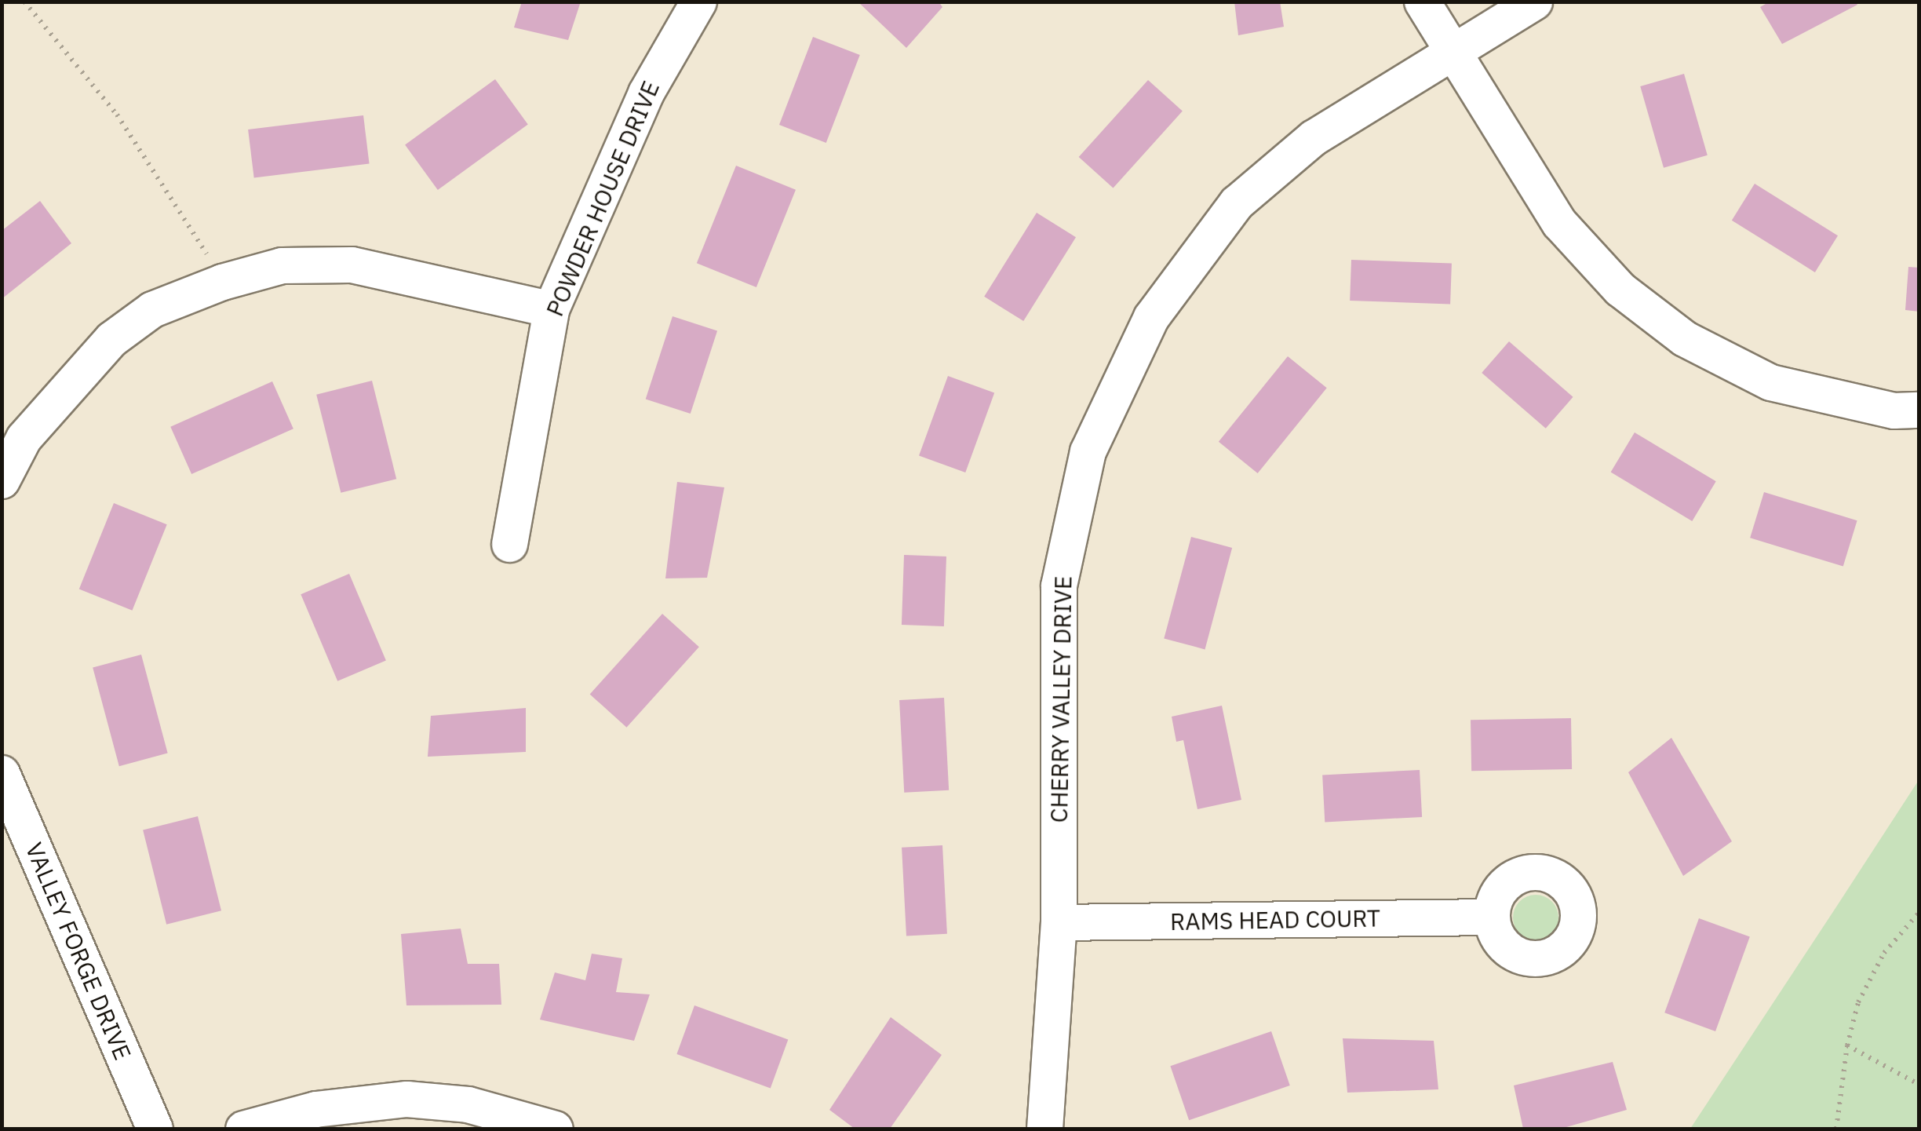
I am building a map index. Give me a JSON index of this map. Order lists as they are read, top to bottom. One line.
{"streets":{"street":["POWDER HOUSE DRIVE","CHERRY VALLEY DRIVE","RAMS HEAD COURT","VALLEY FORGE DRIVE"]},"crossings":[["CHERRY VALLEY DRIVE","RAMS HEAD COURT"]]}
